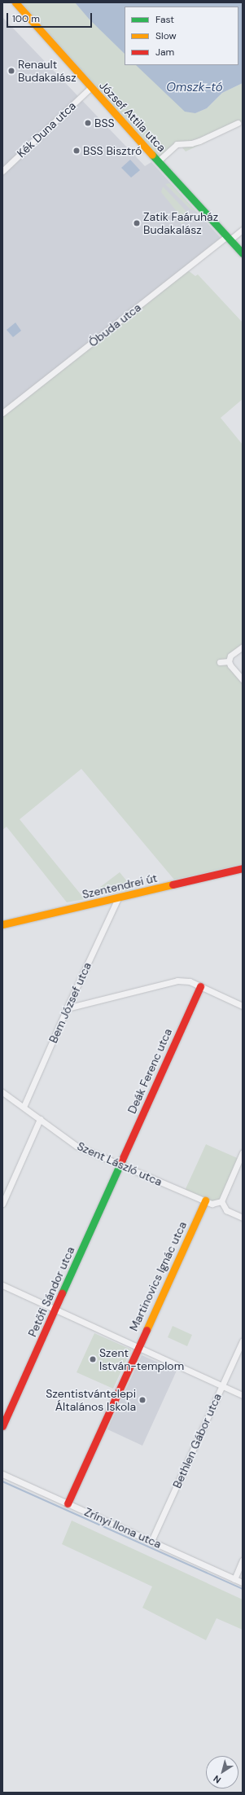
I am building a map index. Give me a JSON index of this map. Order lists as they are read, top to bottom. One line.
{"streets":{"street":["József Attila utca","Kék Duna utca","Óbuda utca","Szentendrei út","Bem József utca","Deák Ferenc utca","Szent László utca","Martinovics Ignác utca","Petőfi Sándor utca","Bethlen Gábor utca","Zrínyi Ilona utca"]},"crossings":[["József Attila utca","Kék Duna utca"],["József Attila utca","Óbuda utca"],["Szentendrei út","Bem József utca"],["Bem József utca","Szent László utca"],["Deák Ferenc utca","Szent László utca"],["Deák Ferenc utca","Petőfi Sándor utca"],["Szent László utca","Martinovics Ignác utca"],["Szent László utca","Petőfi Sándor utca"],["Martinovics Ignác utca","Zrínyi Ilona utca"],["Bethlen Gábor utca","Zrínyi Ilona utca"]],"water":["Omszk-tó"],"places":["Renault Budakalász","BSS","BSS Bisztró","Zatik Faáruház Budakalász","Szent István-templom","Szentistvántelepi Általános Iskola"],"legend":["Fast","Slow","Jam"],"scale_bar":"100 m","north":"bottom left"}
